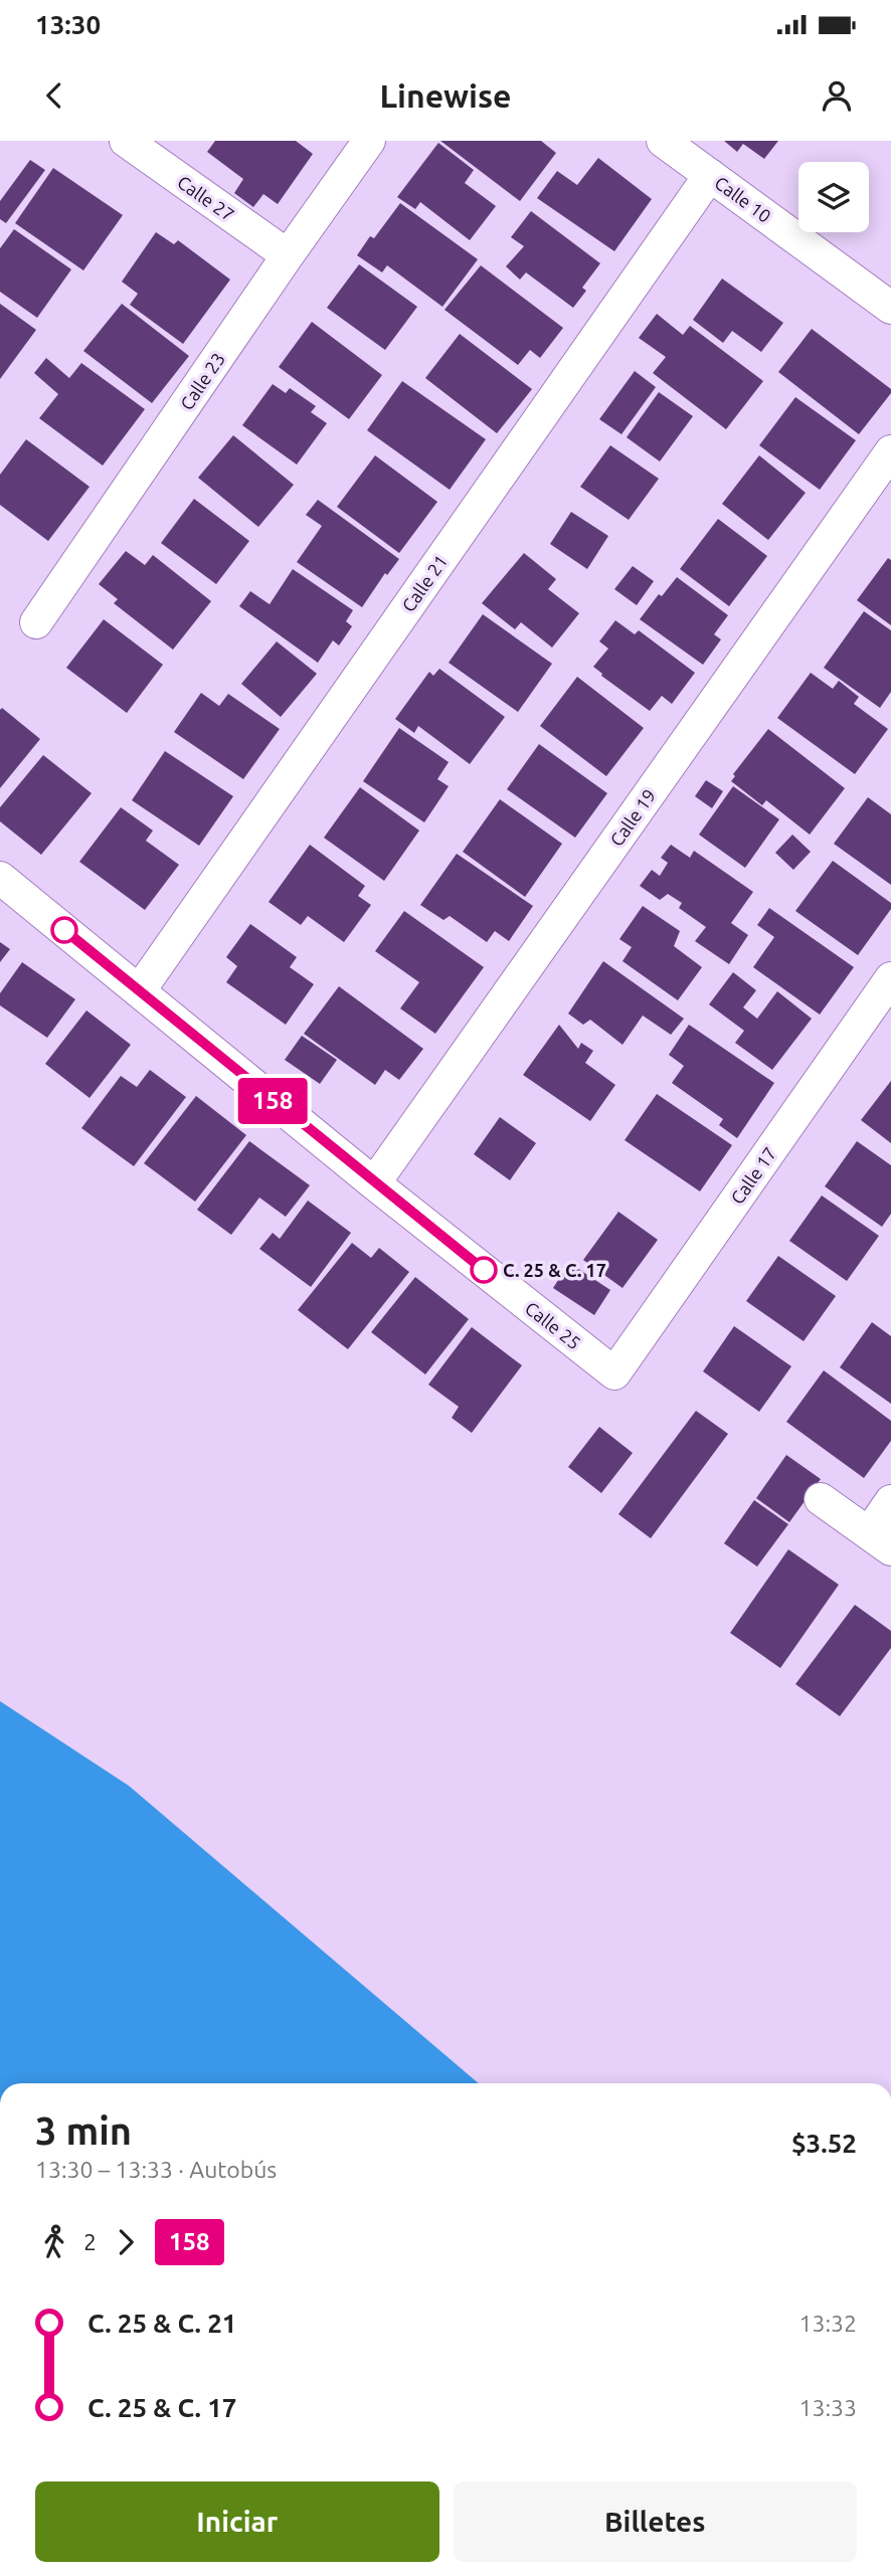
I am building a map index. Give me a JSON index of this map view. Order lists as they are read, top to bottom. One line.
{"streets":{"street":["Calle 27","Calle 10","Calle 23","Calle 21","Calle 19","Calle 17","Calle 25"]},"crossings":[["Calle 27","Calle 23"],["Calle 10","Calle 21"],["Calle 21","Calle 25"],["Calle 19","Calle 25"],["Calle 17","Calle 25"]],"places":["C. 25 & C. 17"],"lines":["bus line 158"],"page":{"status":"13:30","header":"Linewise","on_map":"158","heading":["3 min","13:30 – 13:33 · Autobús","$3.52"],"legs":["2","158"],"list":[{"name":"C. 25 & C. 21","value":"13:32"},{"name":"C. 25 & C. 17","value":"13:33"}],"buttons":["Iniciar","Billetes"]}}
